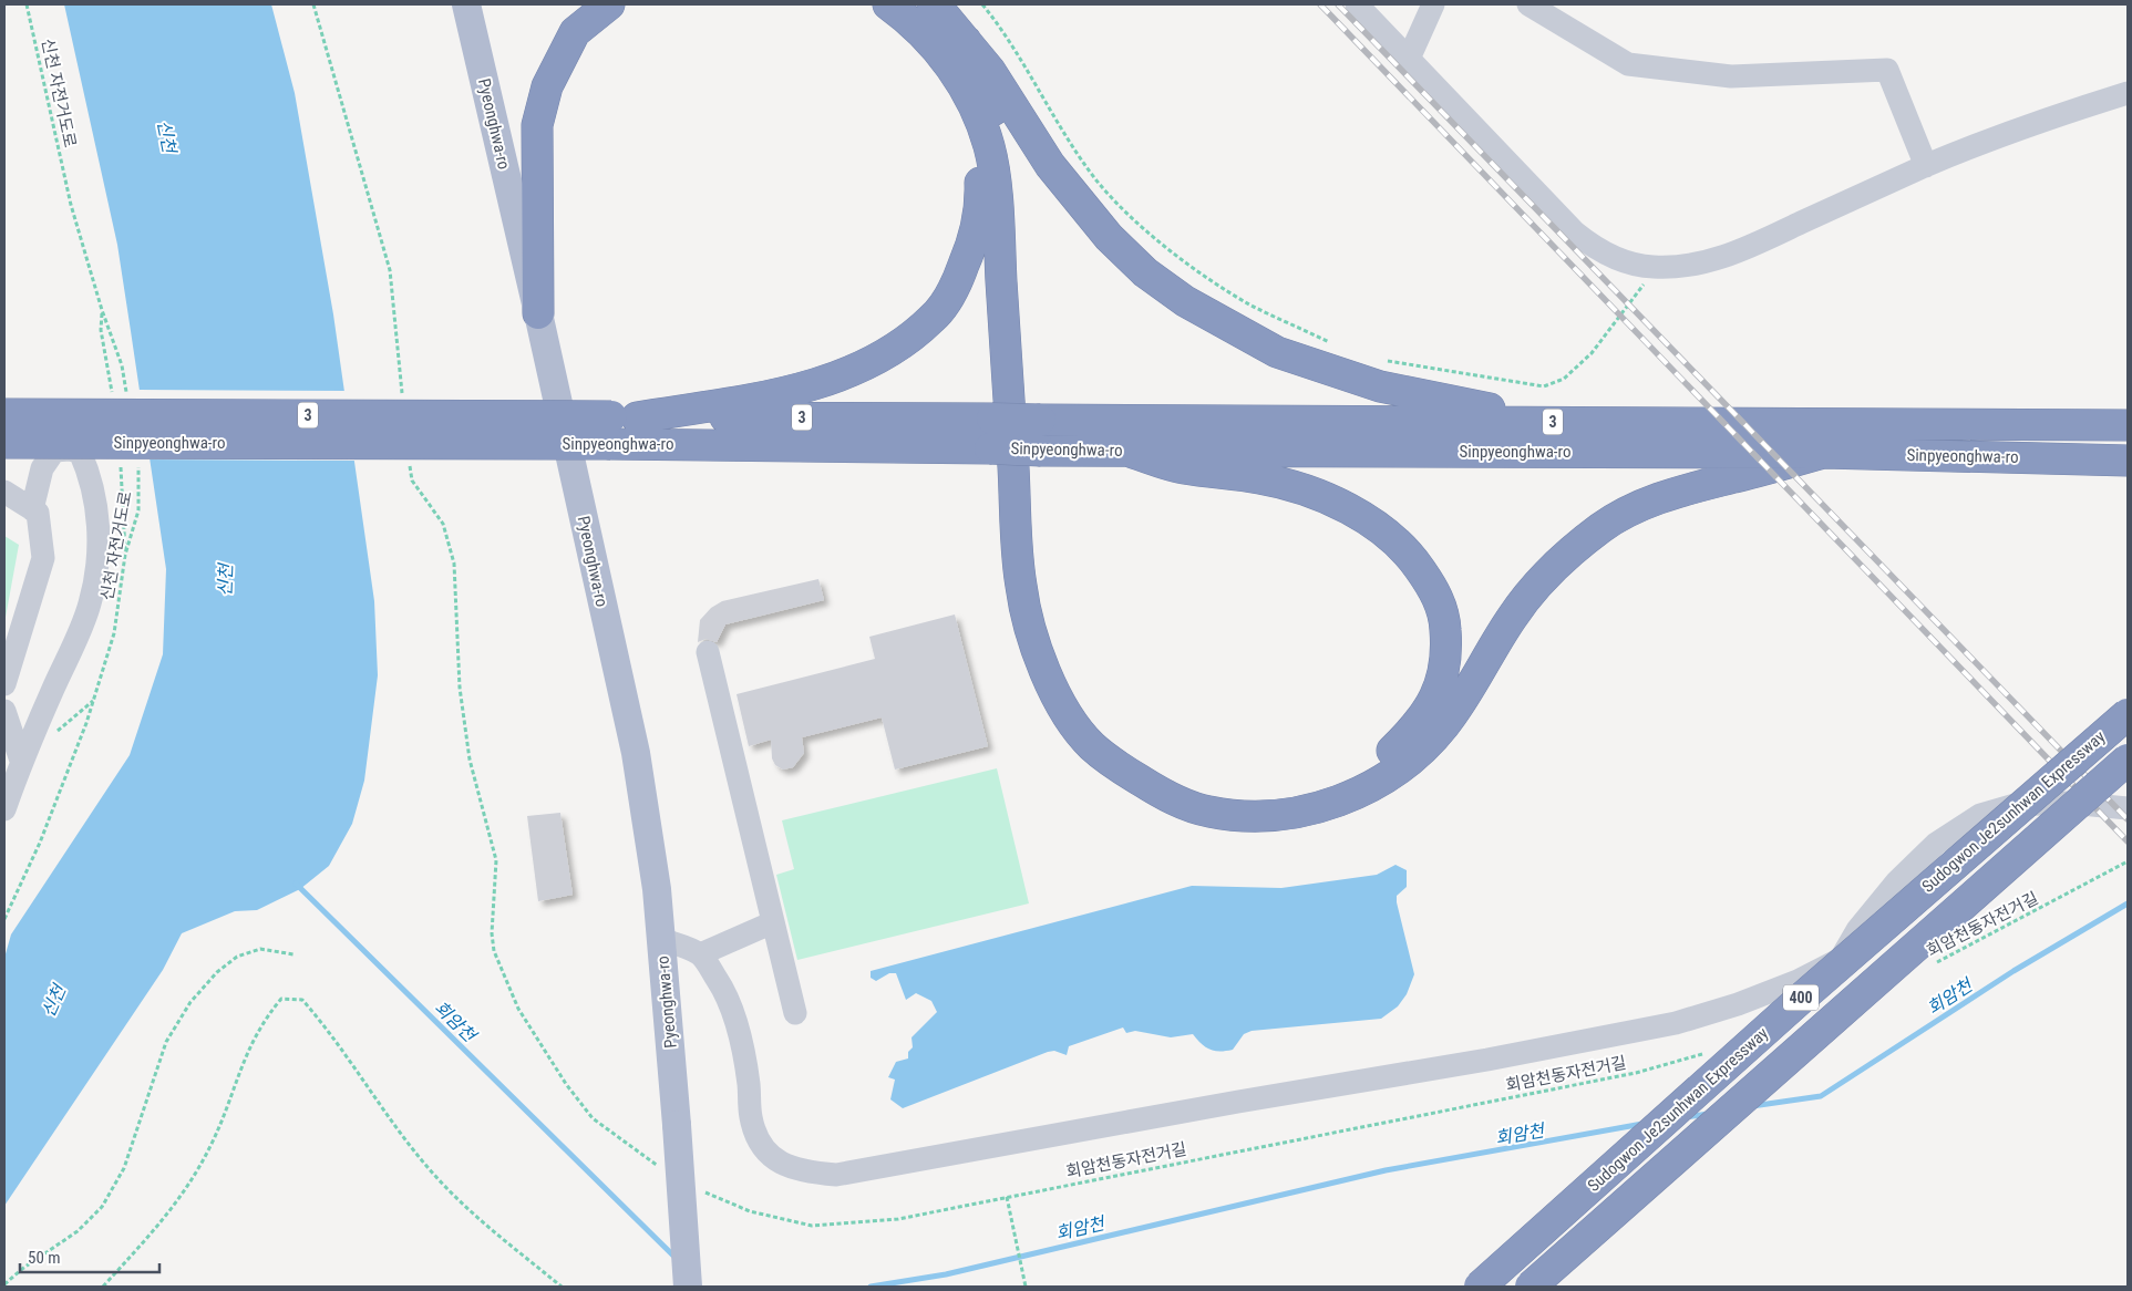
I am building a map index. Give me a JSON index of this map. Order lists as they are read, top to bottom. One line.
{"streets":{"highway":["3","Sinpyeonghwa-ro","Sudogwon Je2sunhwan Expressway","400"],"main road":["Pyeonghwa-ro"],"path":["신천 자전거도로","회암천동자전거길"]},"water":["신천","회암천"],"scale_bar":"50 m"}
